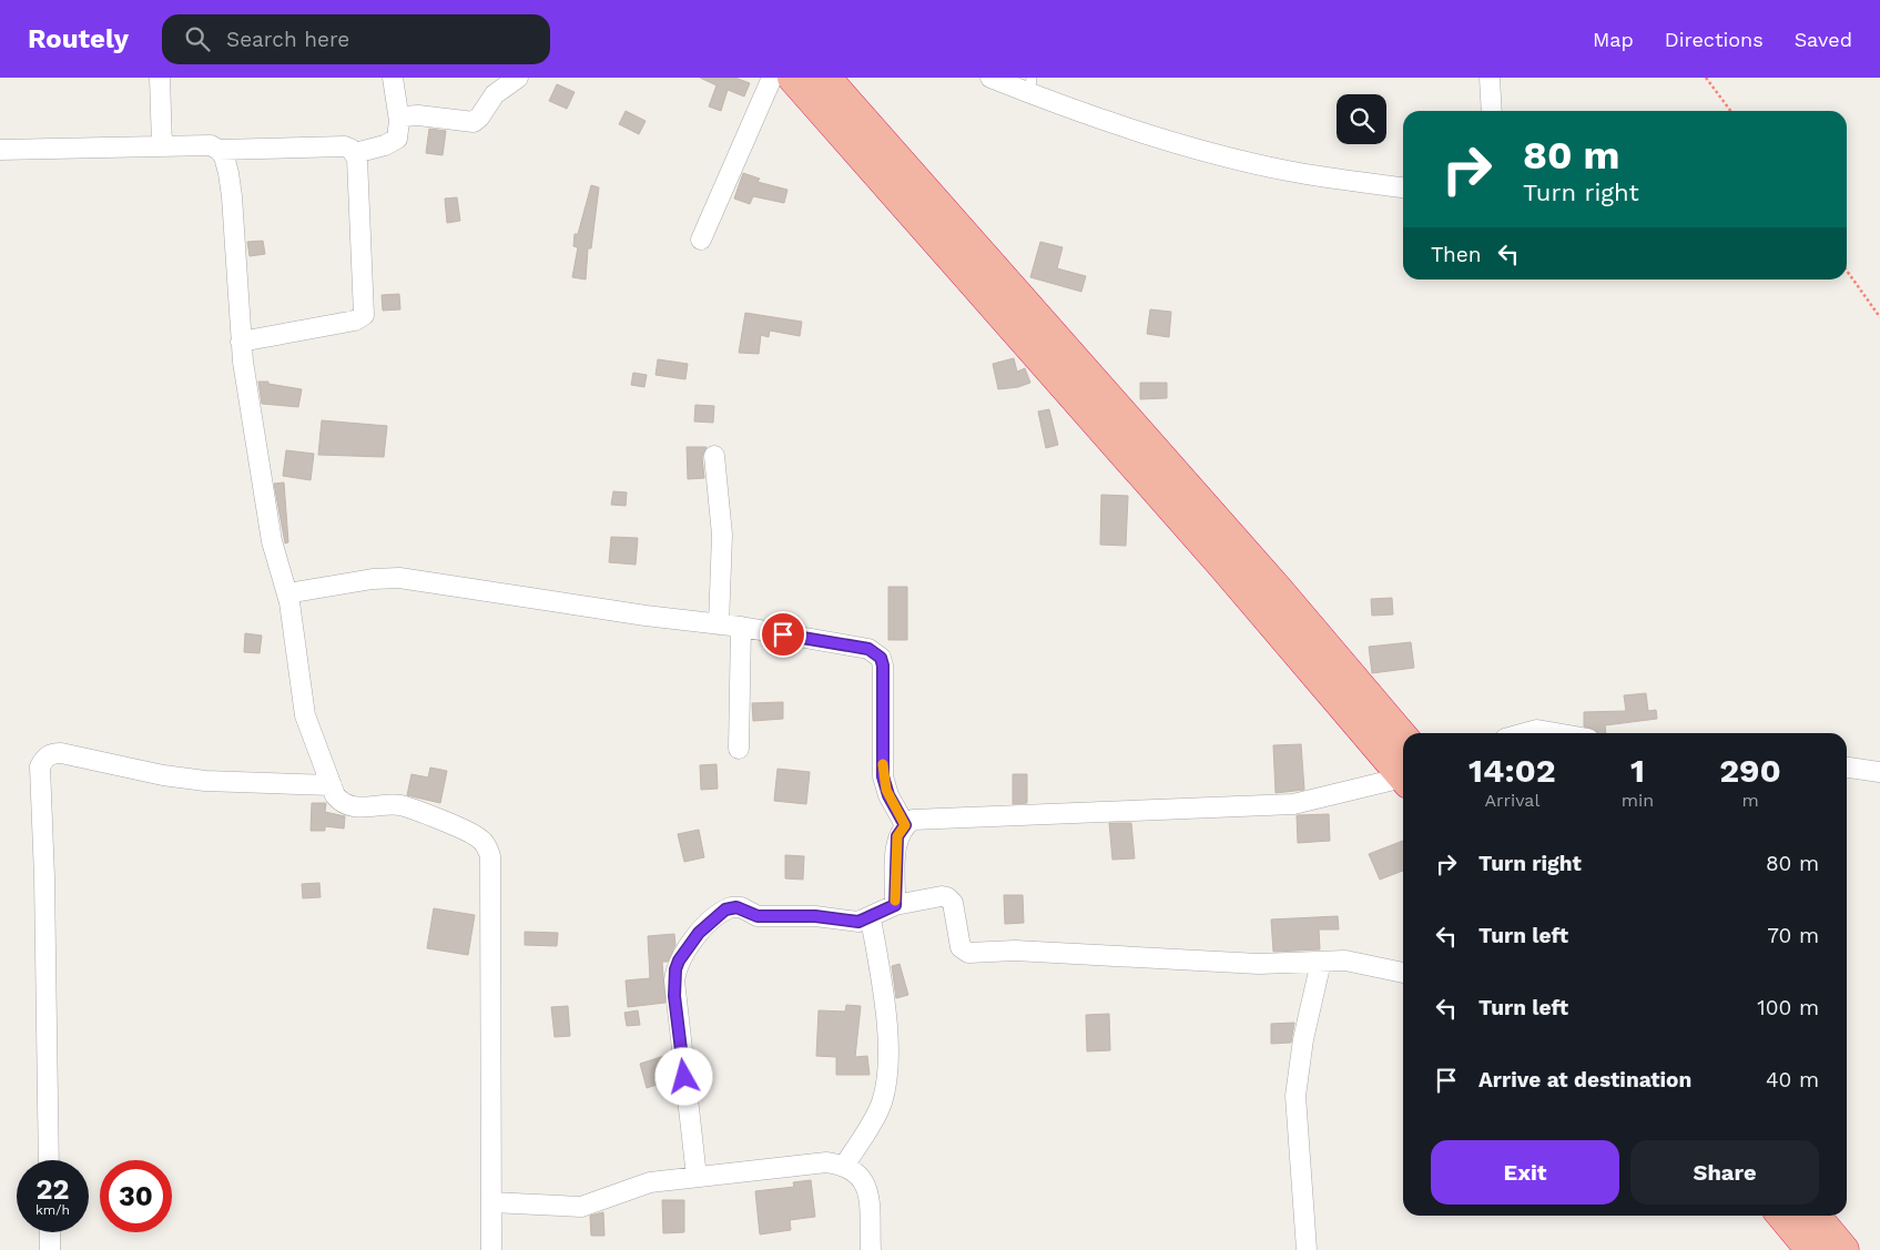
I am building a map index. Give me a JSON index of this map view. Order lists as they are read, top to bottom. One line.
{"page":{"header":"Routely","search":"Search here","nav":["Map","Directions","Saved"],"turn":["80 m","Turn right"],"then":"Then","eta":["14:02","Arrival","1","min","290","m"],"list":[{"name":"Turn right","value":"80 m"},{"name":"Turn left","value":"70 m"},{"name":"Turn left","value":"100 m"},{"name":"Arrive at destination","value":"40 m"}],"buttons":["Exit","Share"],"speed":"22 km/h","limit":"30"}}
